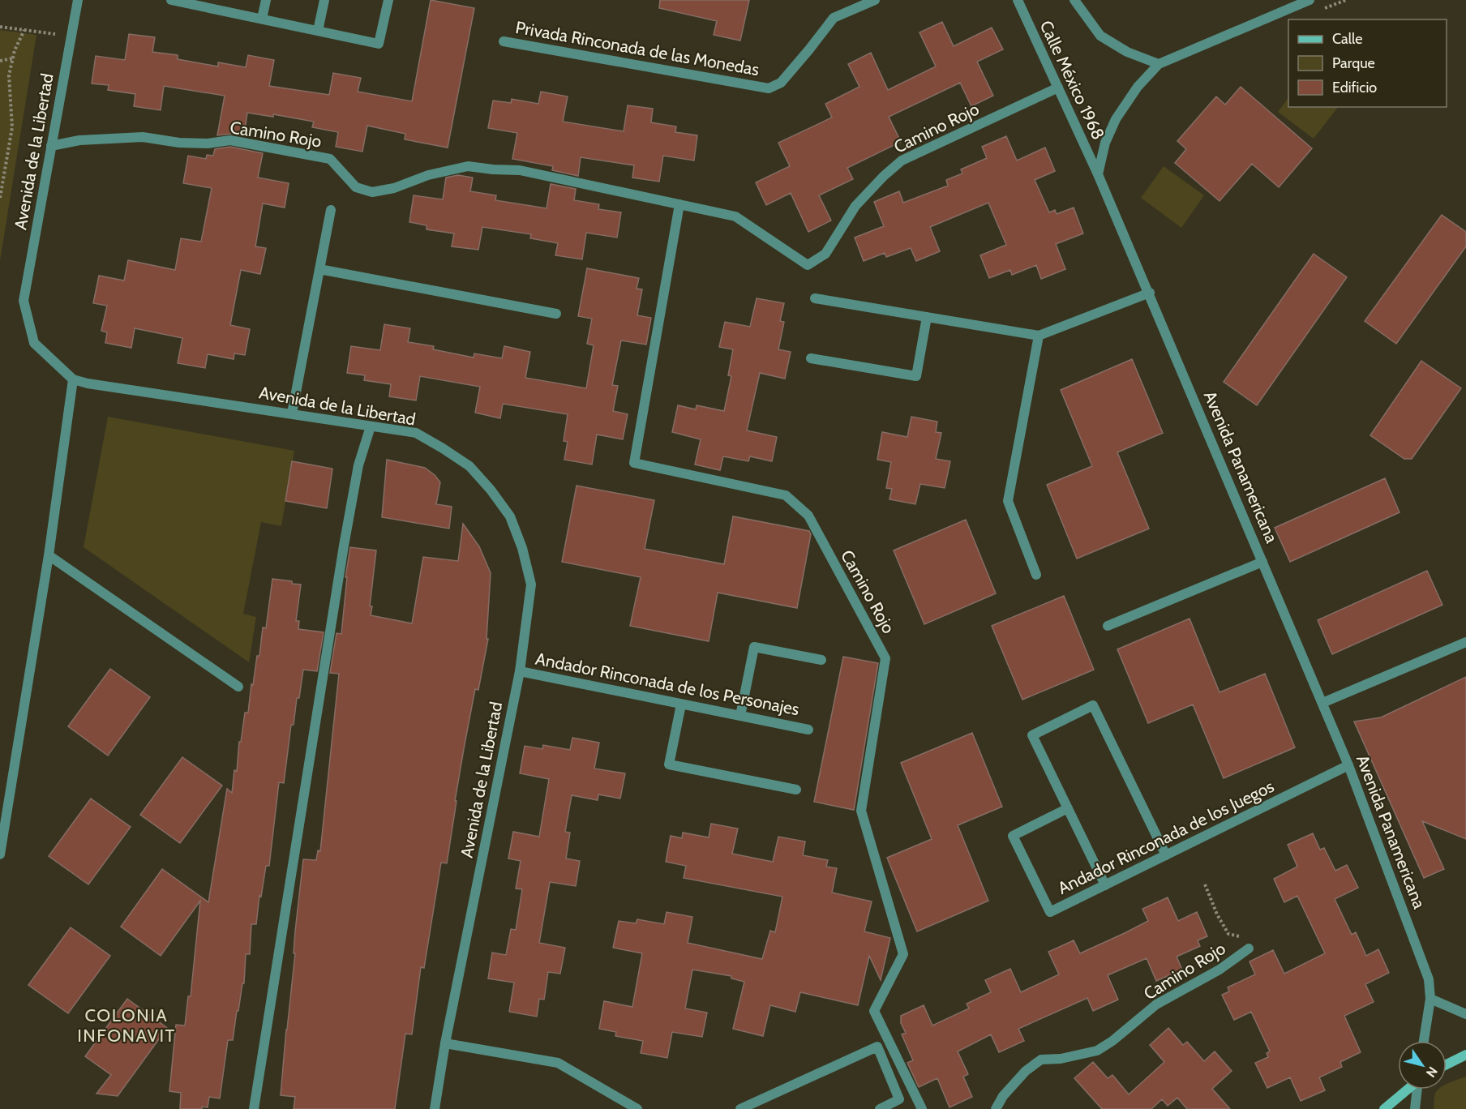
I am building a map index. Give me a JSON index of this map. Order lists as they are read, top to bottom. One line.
{"streets":{"street":["Privada Rinconada de las Monedas","Calle México 1968","Camino Rojo","Avenida de la Libertad","Avenida Panamericana","Andador Rinconada de los Personajes","Andador Rinconada de los Juegos"]},"crossings":[["Calle México 1968","Camino Rojo"],["Calle México 1968","Avenida Panamericana"],["Camino Rojo","Avenida de la Libertad"],["Avenida de la Libertad","Andador Rinconada de los Personajes"],["Avenida Panamericana","Andador Rinconada de los Juegos"]],"districts":["COLONIA INFONAVIT"],"legend":["Calle","Parque","Edificio"],"north":"bottom right"}
